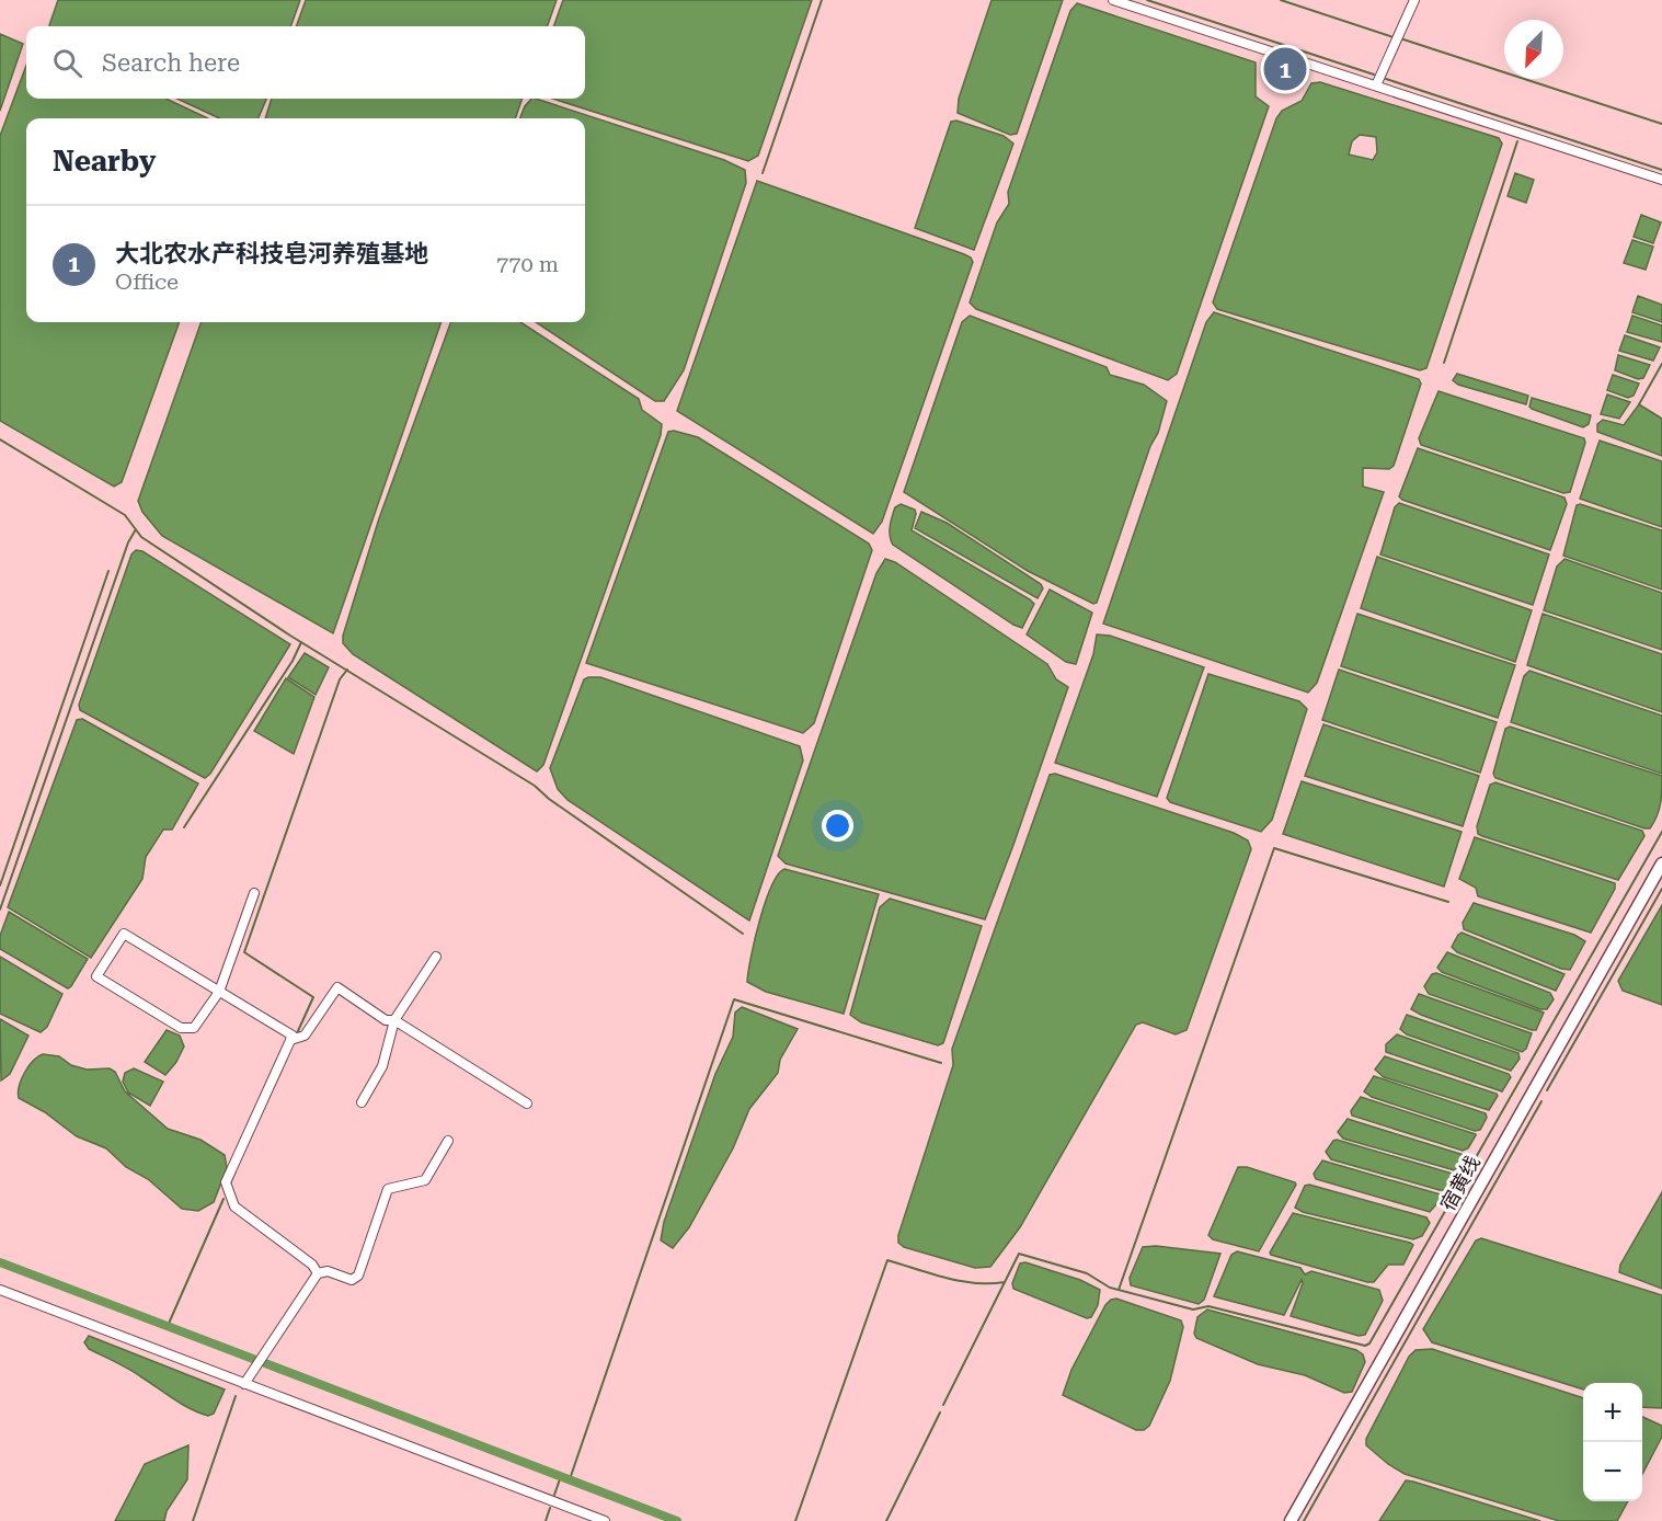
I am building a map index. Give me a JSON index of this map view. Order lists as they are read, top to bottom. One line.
{"streets":{"main road":["宿黄线"]},"north":"bottom left","page":{"search":"Search here","pins":"1","heading":"Nearby","list":[{"mark":"1","name":"大北农水产科技皂河养殖基地","note":"Office","value":"770 m"}],"map_buttons":["+","−"]}}
